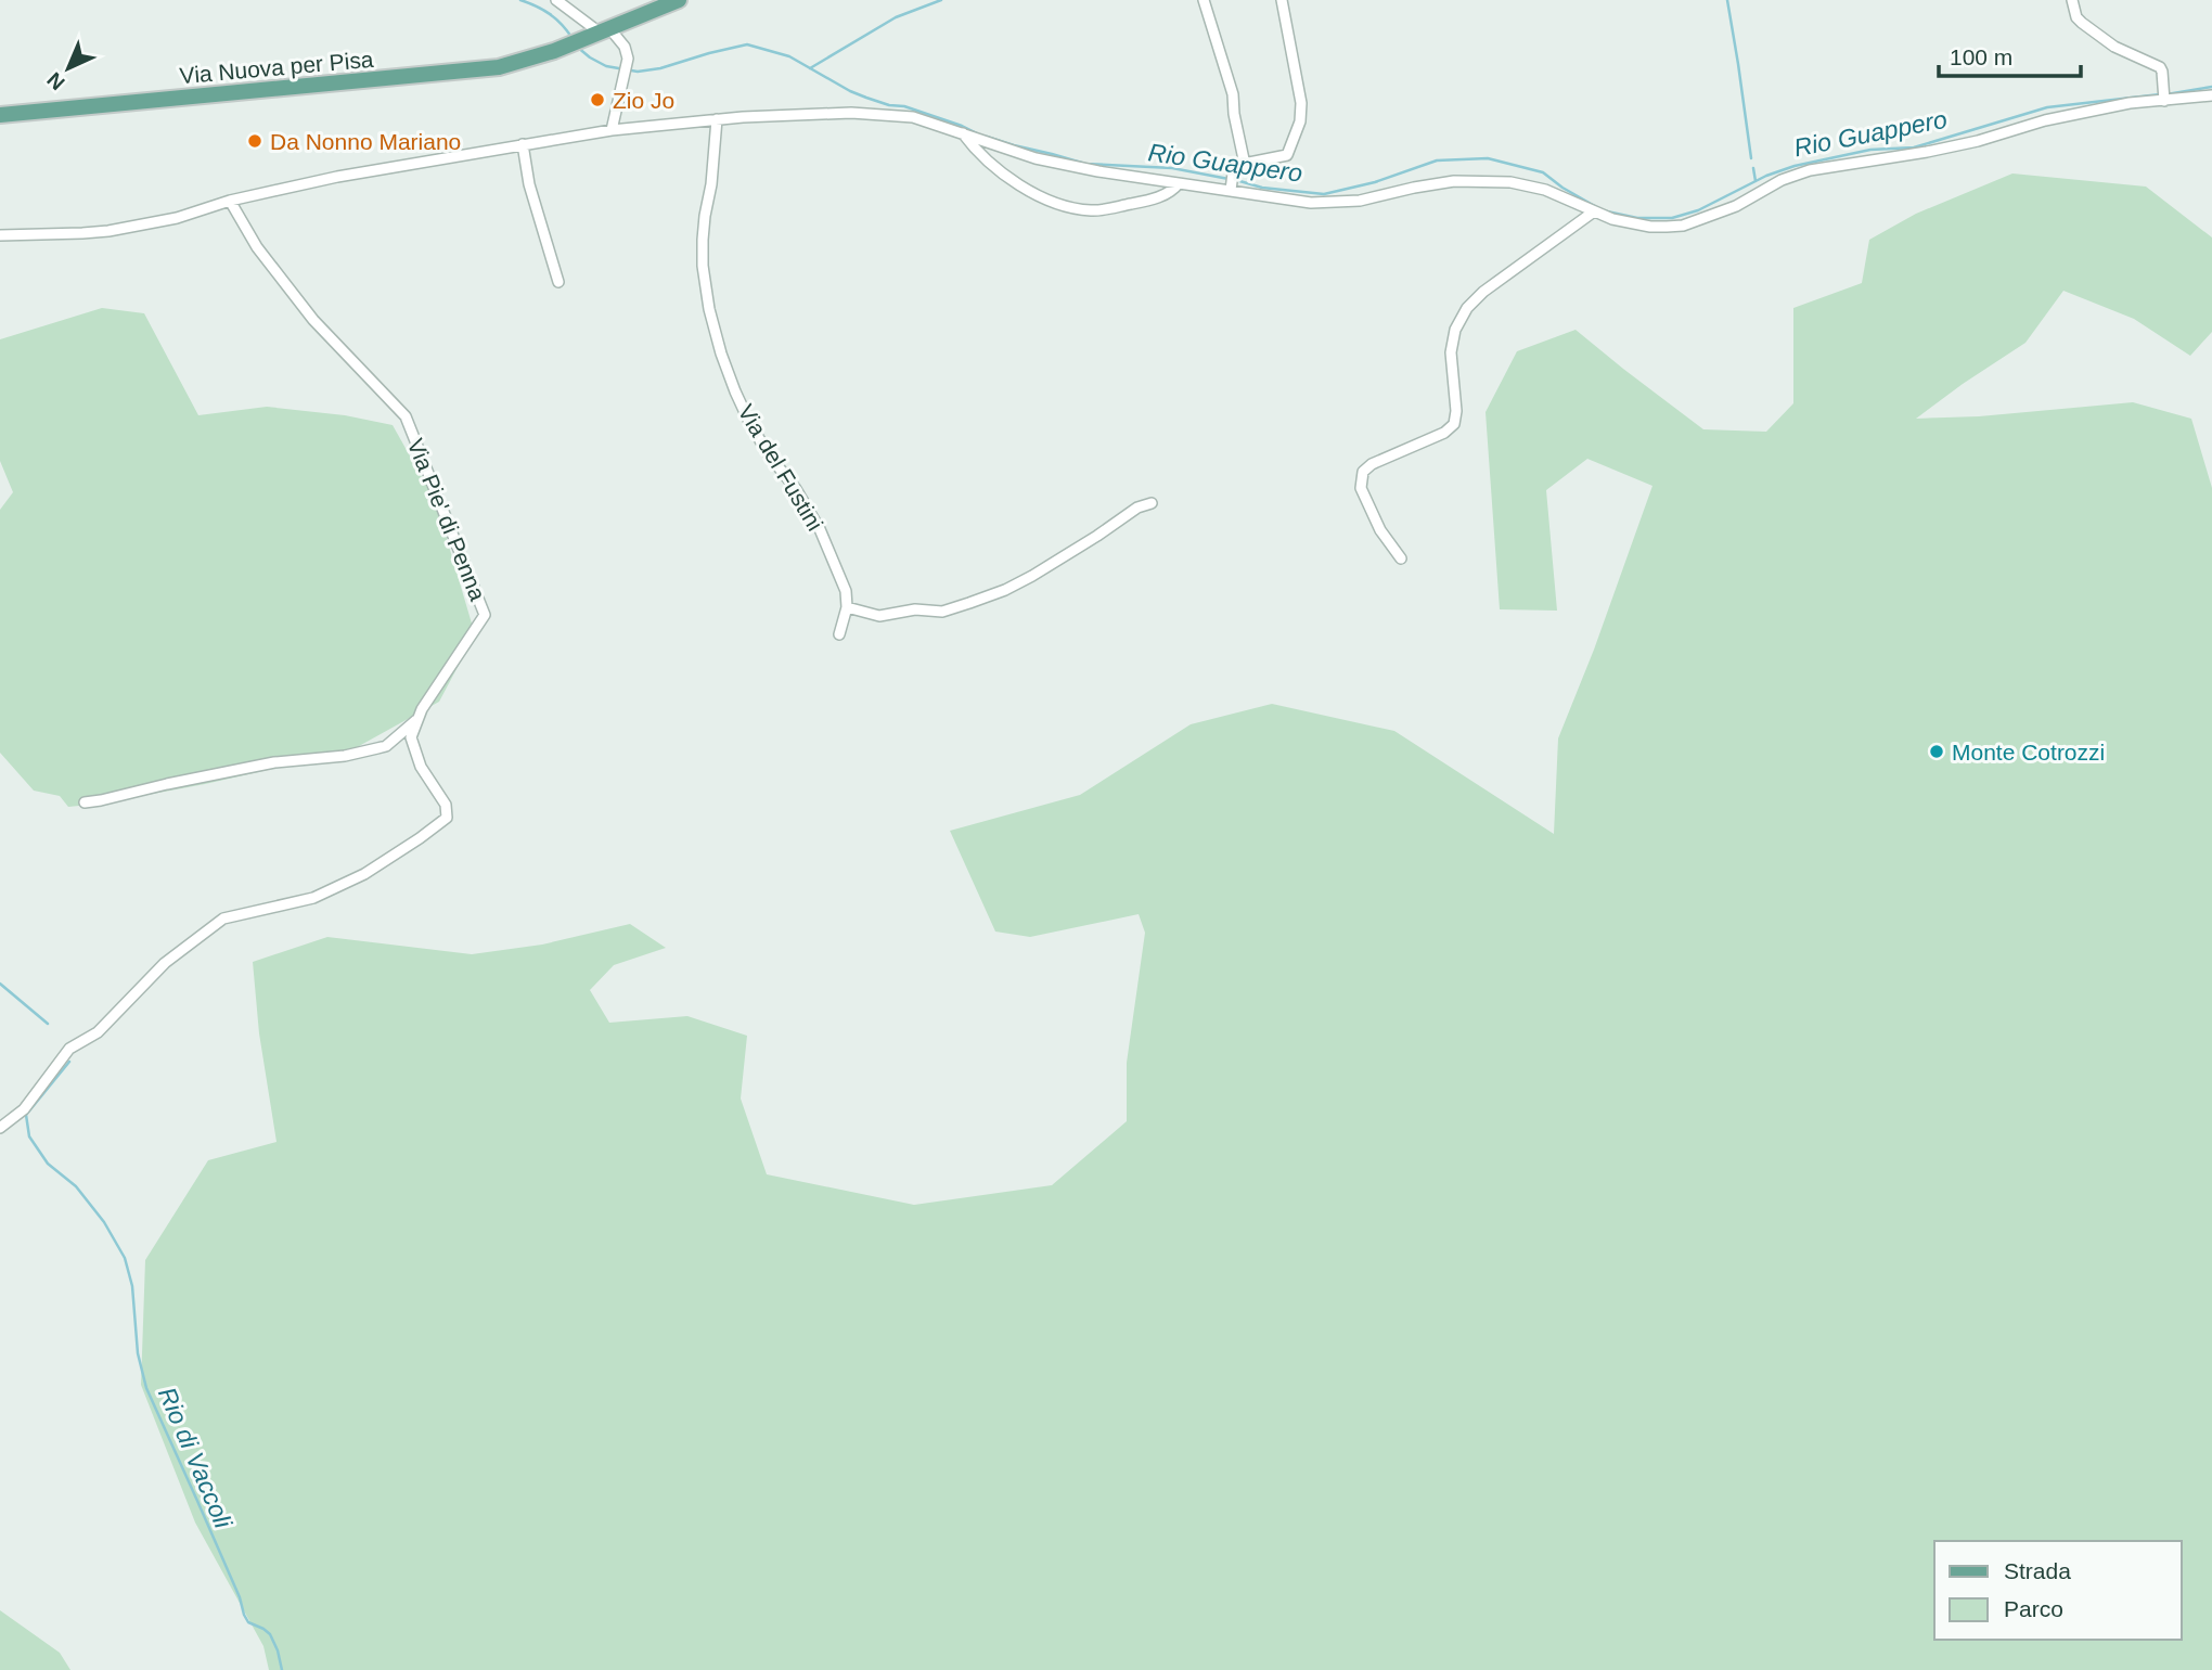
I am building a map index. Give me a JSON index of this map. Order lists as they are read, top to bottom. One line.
{"streets":{"main road":["Via Nuova per Pisa"],"street":["Via del Fustini","Via Pie' di Penna"]},"water":["Rio Guappero","Rio di Vaccoli"],"places":["Zio Jo","Da Nonno Mariano","Monte Cotrozzi"],"legend":["Strada","Parco"],"scale_bar":"100 m","north":"bottom left"}
